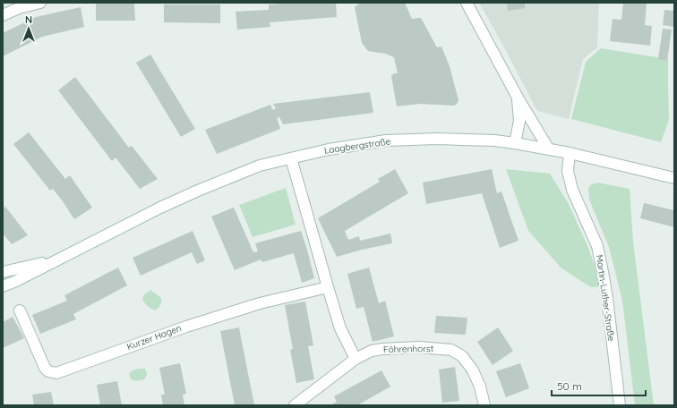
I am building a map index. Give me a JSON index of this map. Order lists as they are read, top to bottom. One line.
{"streets":{"street":["Laagbergstraße","Martin-Luther-Straße","Kurzer Hagen","Föhrenhorst"]},"crossings":[["Laagbergstraße","Martin-Luther-Straße"]],"scale_bar":"50 m","north":"top"}
